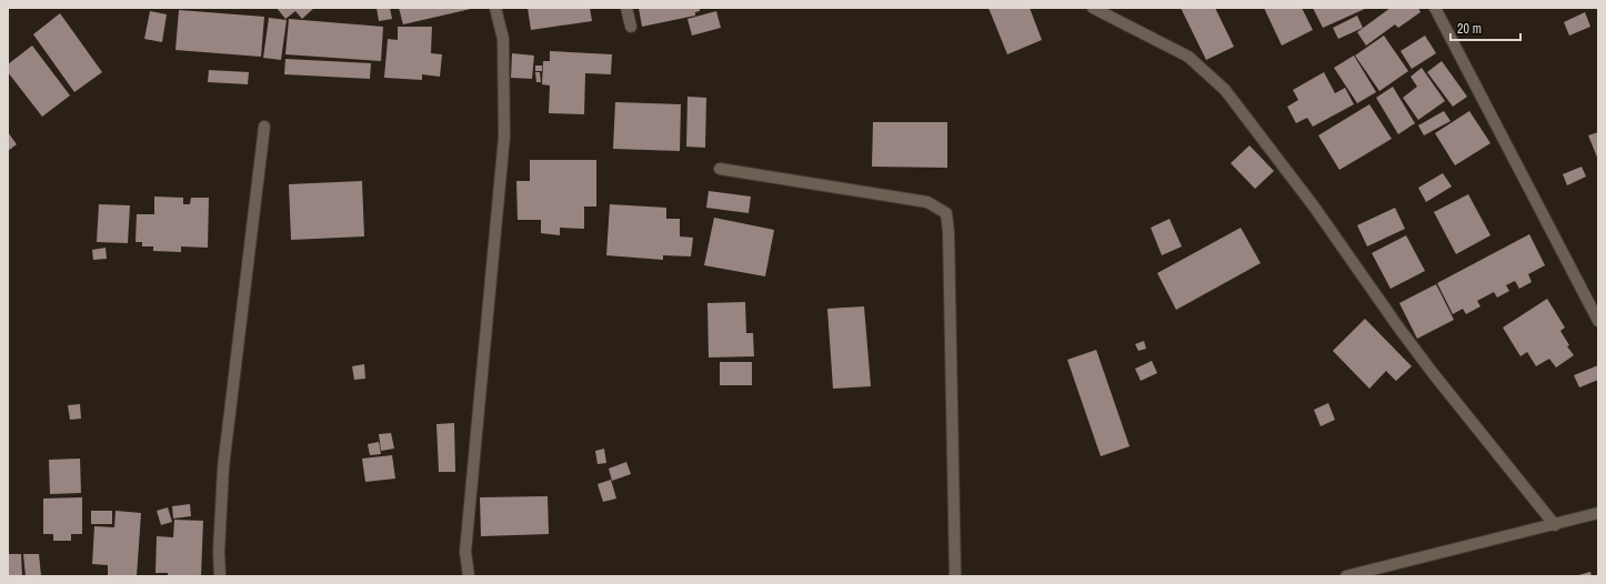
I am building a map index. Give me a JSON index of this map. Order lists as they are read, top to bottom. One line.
{"scale_bar":"20 m"}
